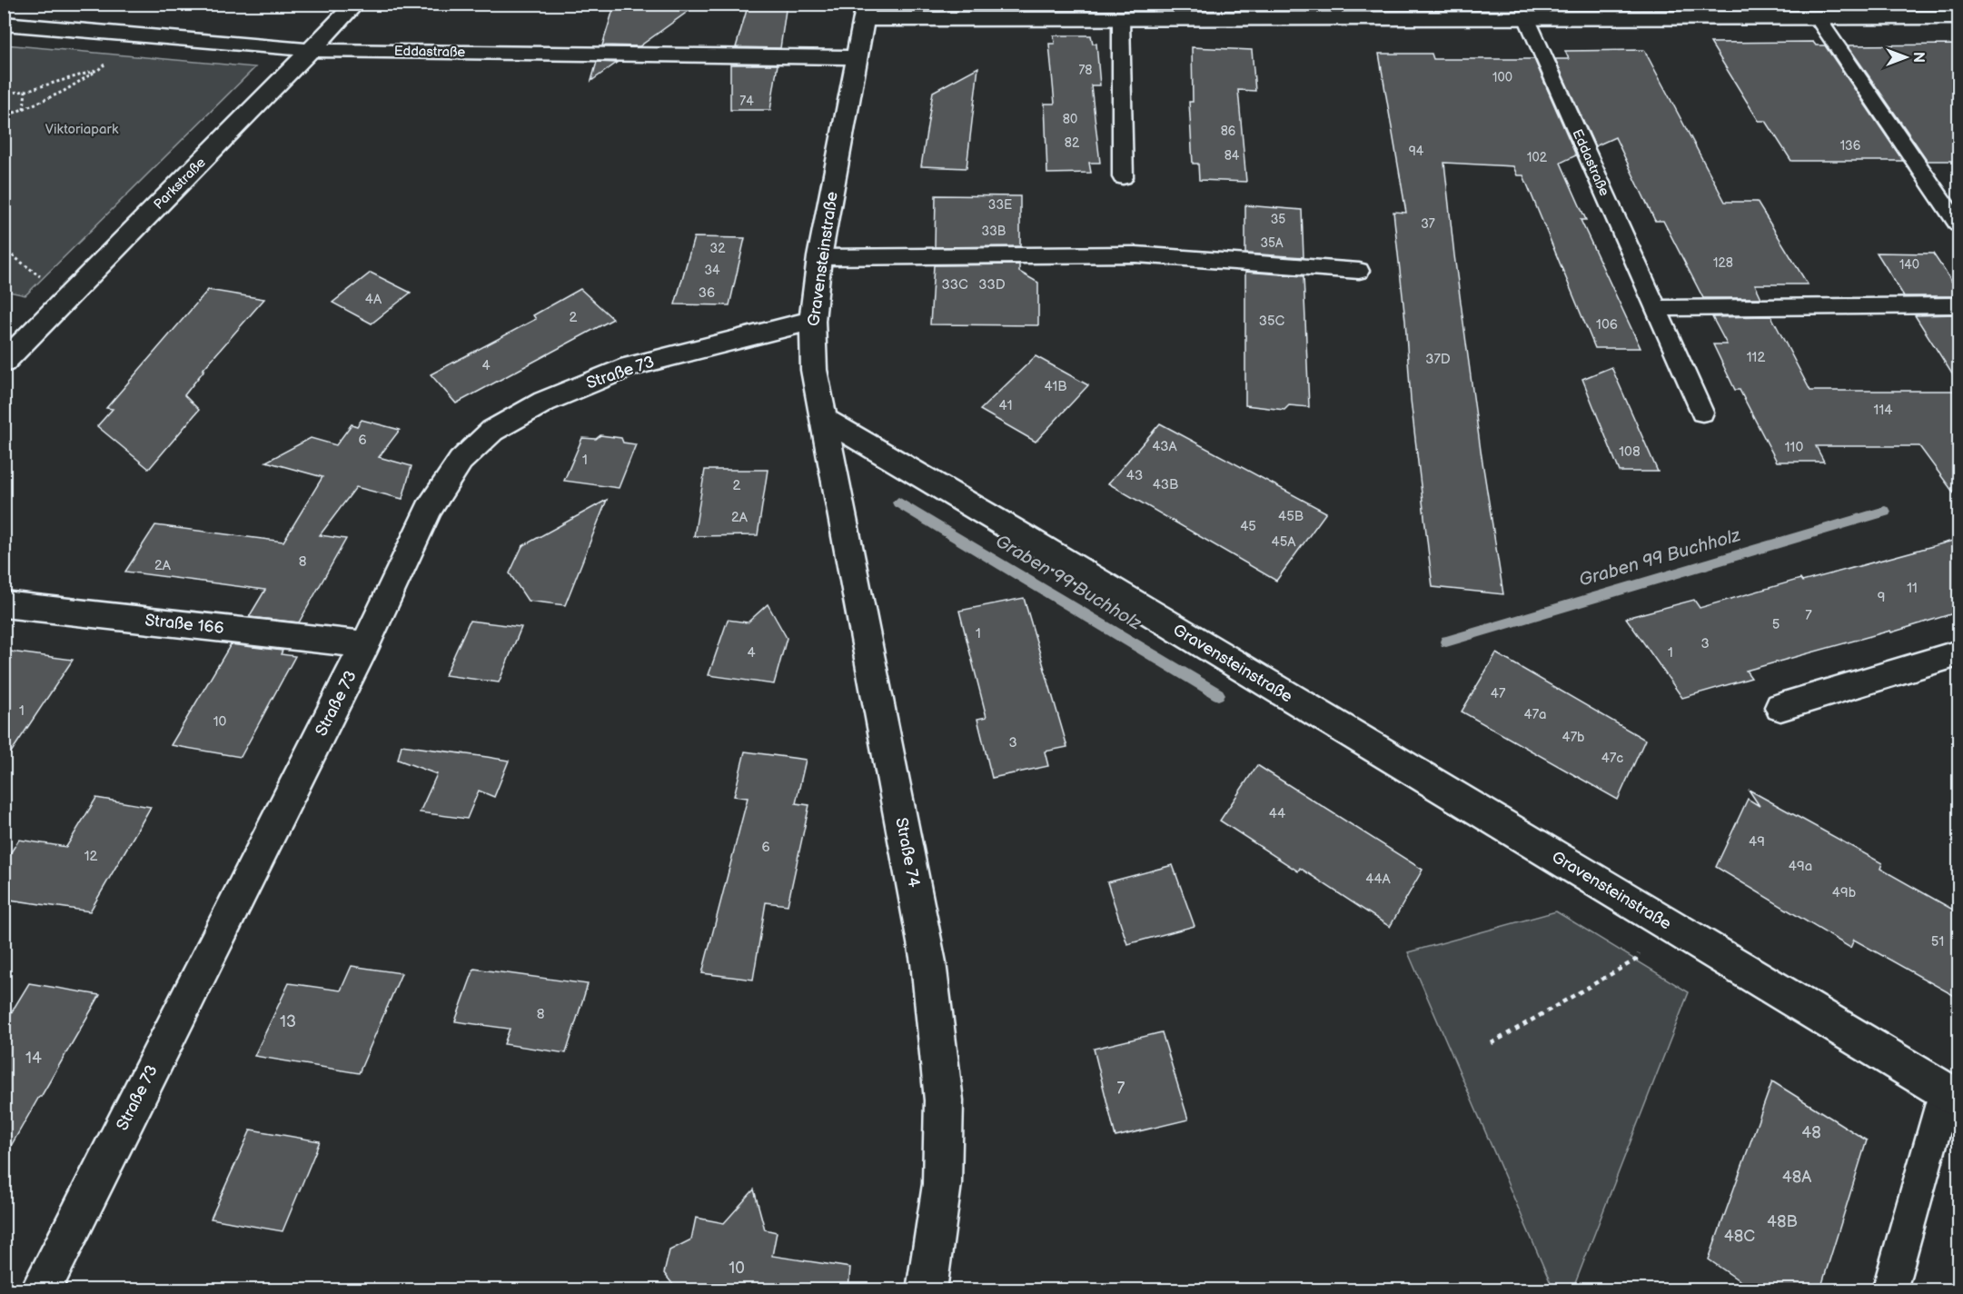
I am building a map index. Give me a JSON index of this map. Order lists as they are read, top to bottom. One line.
{"streets":{"street":["Eddastraße","Parkstraße","Gravensteinstraße","Straße 73","Straße 166","Straße 74"]},"crossings":[["Eddastraße","Parkstraße"],["Eddastraße","Gravensteinstraße"],["Gravensteinstraße","Straße 73"],["Gravensteinstraße","Straße 74"],["Straße 73","Straße 166"]],"water":["Graben 99 Buchholz"],"parks":["Viktoriapark"],"house_numbers":["78","100","74","80","86","82","136","94","84","102","33E","35","37","33B","35A","32","128","140","34","33C","33D","36","4A","2","35C","106","112","37D","4","41B","41","114","6","43A","110","108","1","43","43B","2","45B","2A","45","45A","8","2A","11","9","7","5","1","3","4","1","47","1","47a","10","47b","3","47c","44","49","6","12","49a","44A","49b","51","8","13","14","7","48","48A","48B","48C","10"],"north":"right"}
